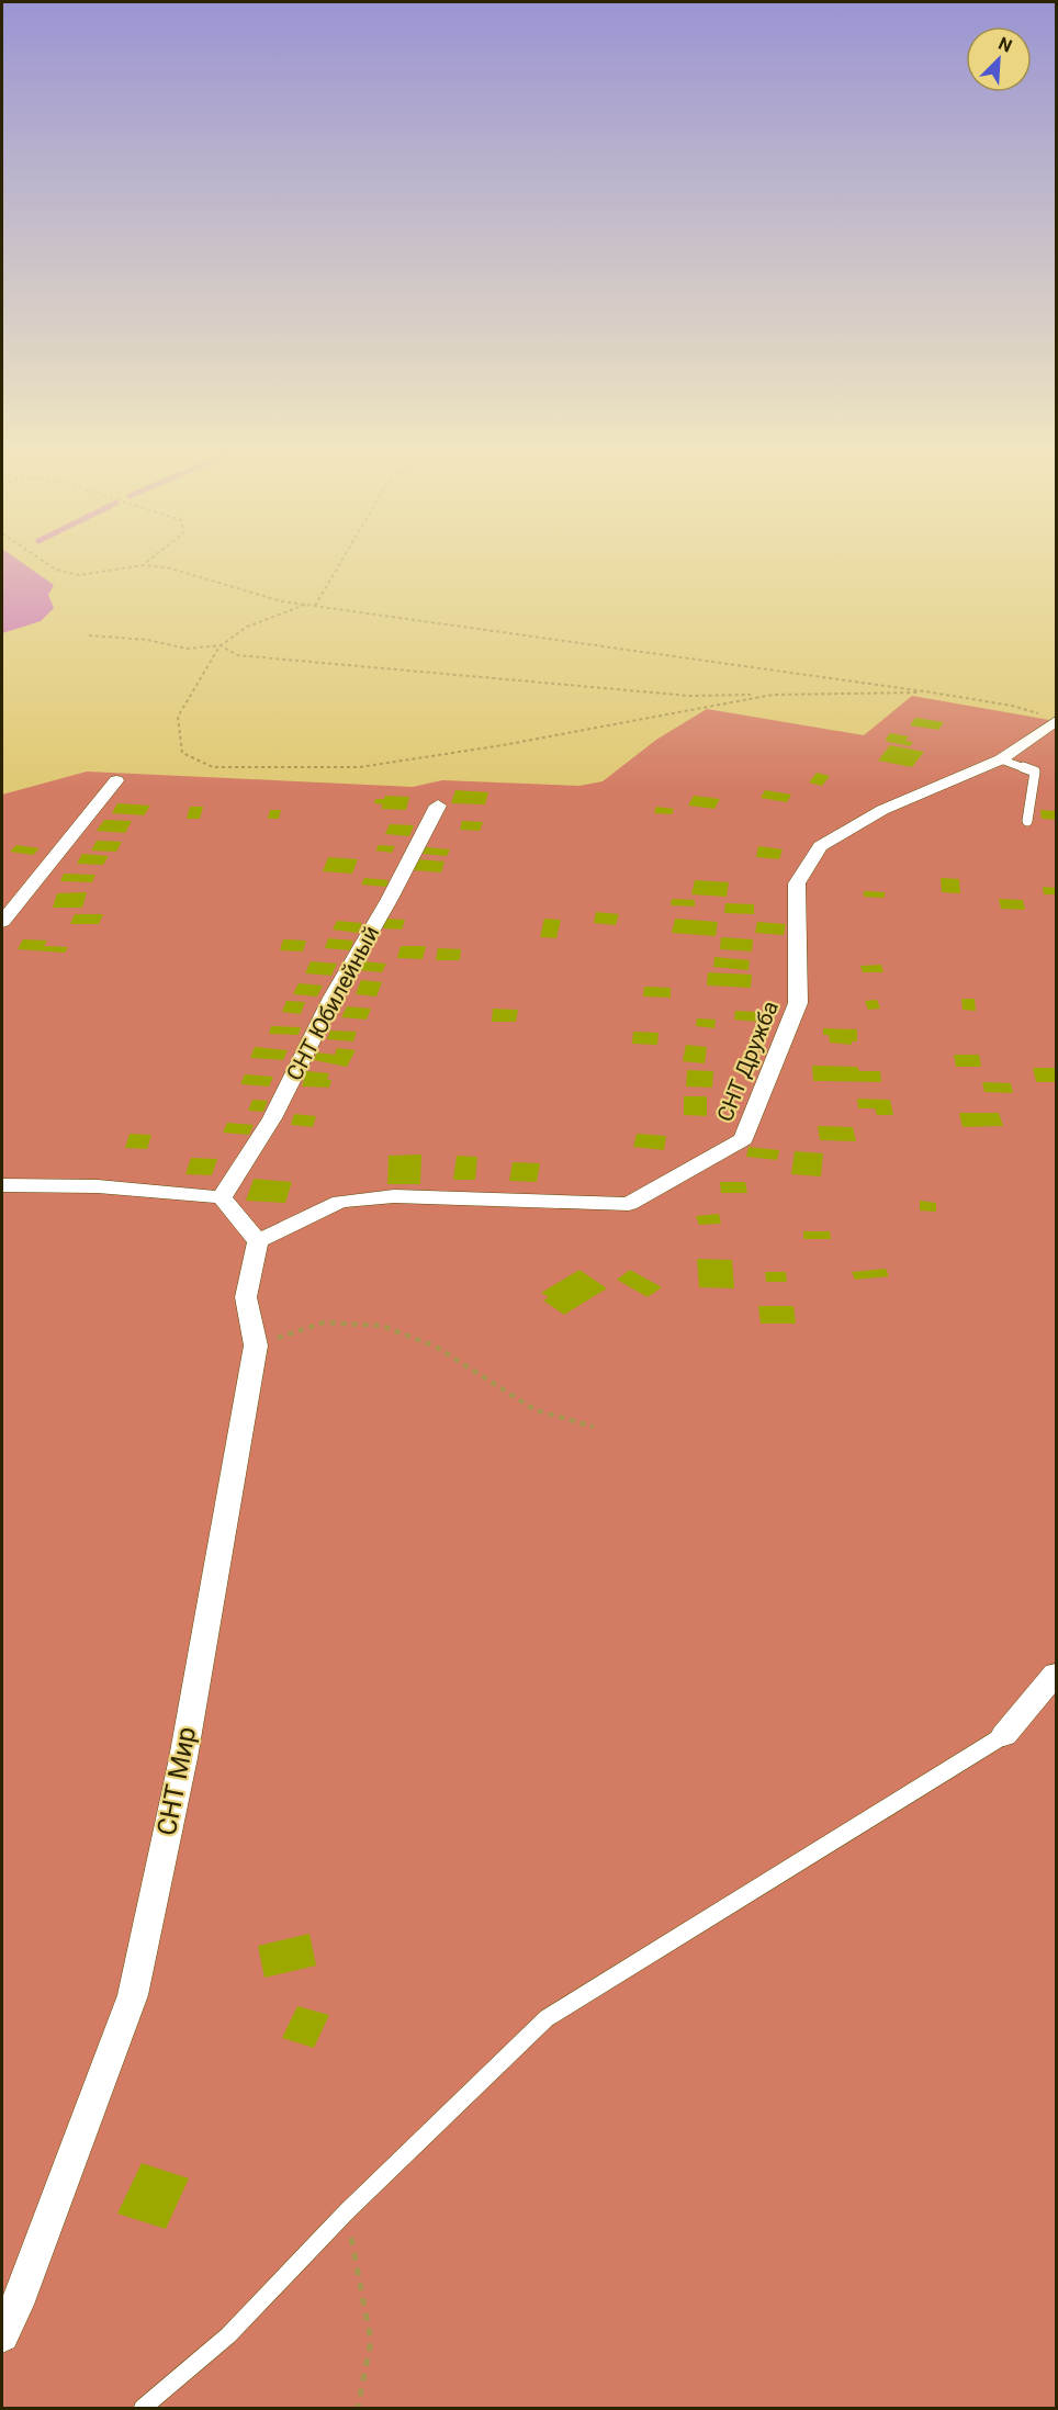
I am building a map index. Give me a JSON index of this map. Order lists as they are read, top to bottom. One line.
{"streets":{"street":["СНТ Юбилейный","СНТ Дружба","СНТ Мир"]},"crossings":[["СНТ Дружба","СНТ Мир"]],"north":"top right"}
